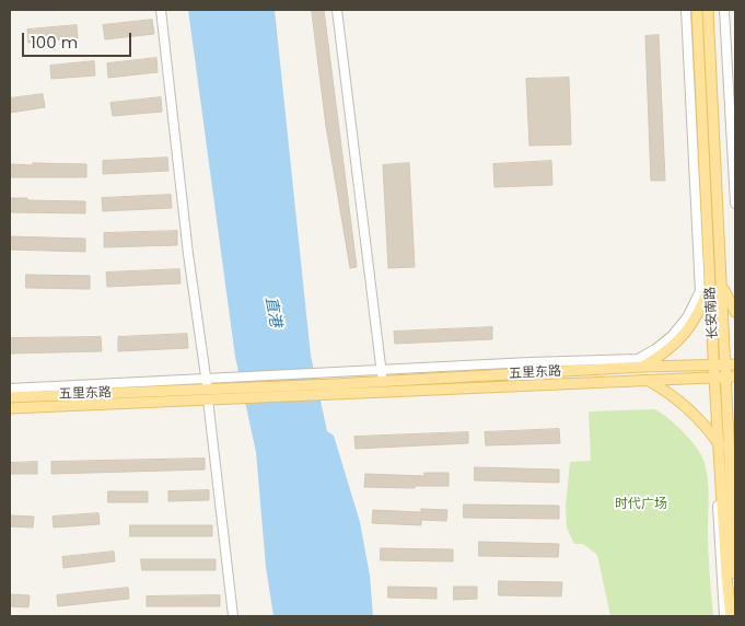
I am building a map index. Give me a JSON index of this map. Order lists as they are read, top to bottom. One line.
{"streets":{"main road":["长安南路","五里东路"]},"crossings":[["长安南路","五里东路"]],"water":["直港"],"parks":["时代广场"],"scale_bar":"100 m"}
